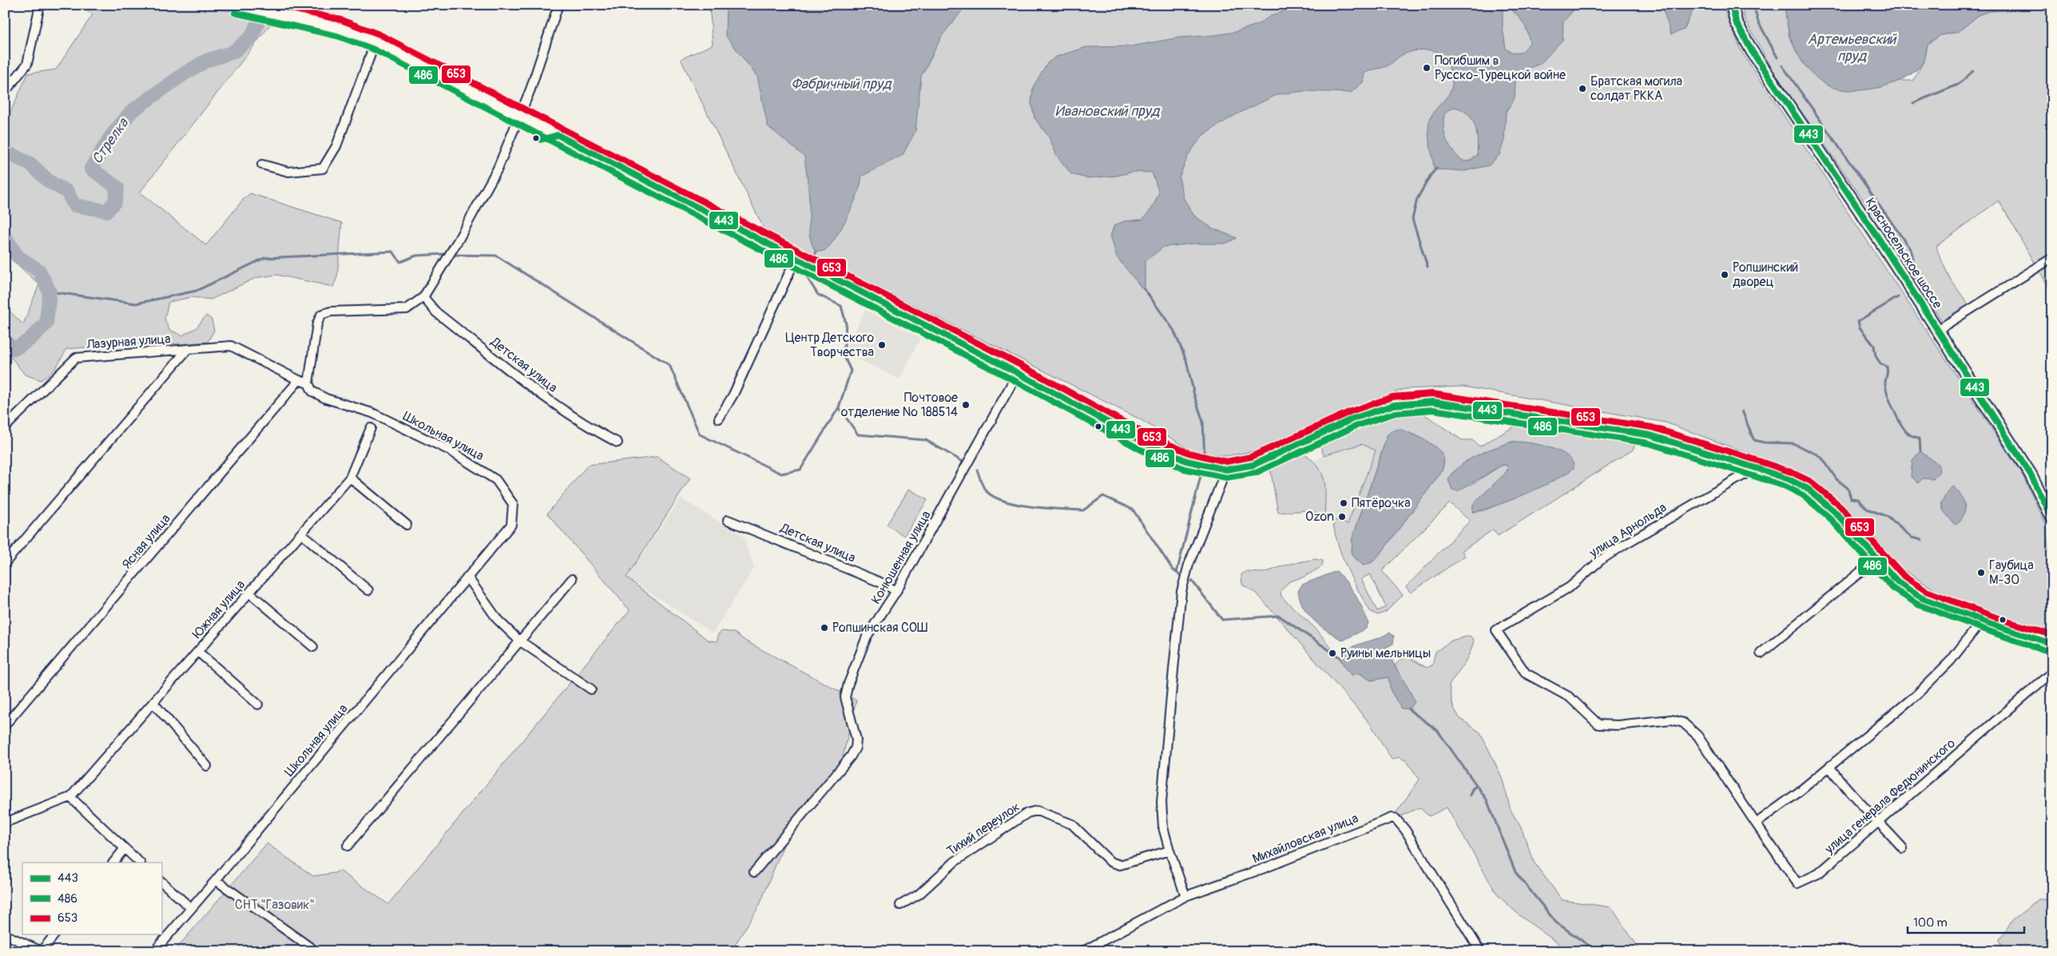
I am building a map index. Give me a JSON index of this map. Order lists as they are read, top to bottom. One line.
{"streets":{"main road":["Красносельское шоссе"],"street":["Лазурная улица","Детская улица","Школьная улица","улица Арнольда","Ясная улица","Конюшенная улица","Южная улица","улица генерала Федюнинского","Тихий переулок","Михайловская улица"]},"crossings":[["Лазурная улица","Ясная улица"],["Детская улица","Конюшенная улица"],["улица Арнольда","улица генерала Федюнинского"]],"water":["Артемьевский пруд","Фабричный пруд","Ивановский пруд","Стрелка"],"parks":["СНТ \"Газовик\""],"places":["Погибшим в Русско-Турецкой войне","Братская могила солдат РККА","Ропшинский дворец","Центр Детского Творчества","Почтовое отделение № 188514","Пятёрочка","Ozon","Гаубица М-30","Ропшинская СОШ","Руины мельницы"],"lines":["transit line 443","transit line 653","transit line 486"],"legend":["443","486","653"],"scale_bar":"100 m"}
